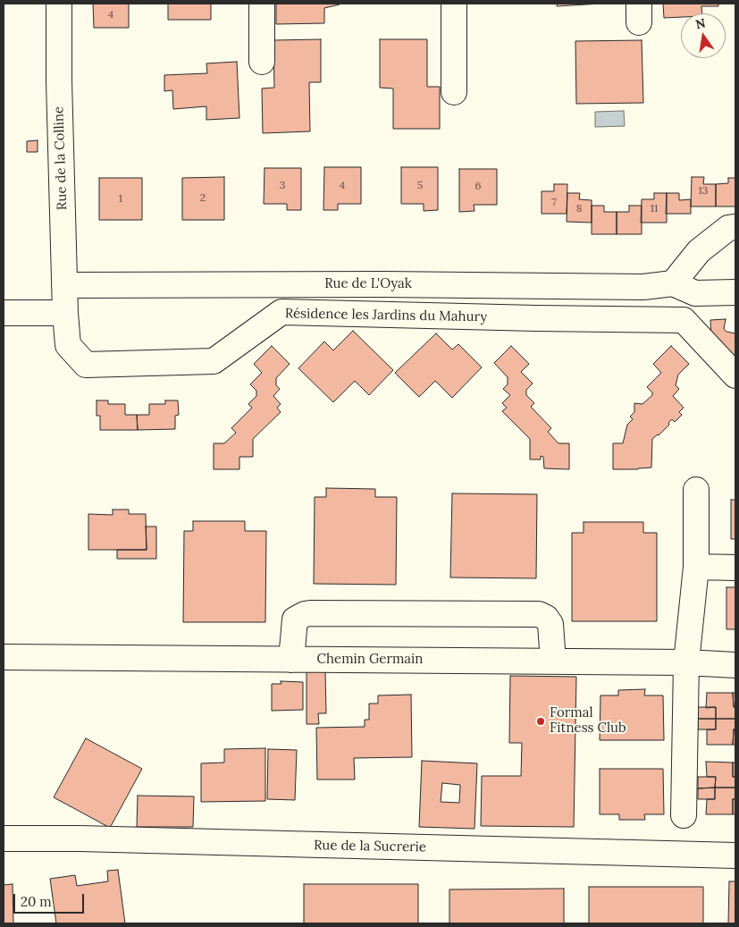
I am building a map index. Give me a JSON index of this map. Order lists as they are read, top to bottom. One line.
{"streets":{"street":["Rue de la Colline","Rue de L'Oyak","Résidence les Jardins du Mahury","Chemin Germain","Rue de la Sucrerie"]},"crossings":[["Rue de la Colline","Rue de L'Oyak"],["Rue de la Colline","Résidence les Jardins du Mahury"]],"places":["Formal Fitness Club"],"house_numbers":["4","3","4","5","6","13","2","1","7","8","11"],"scale_bar":"20 m","north":"top"}
